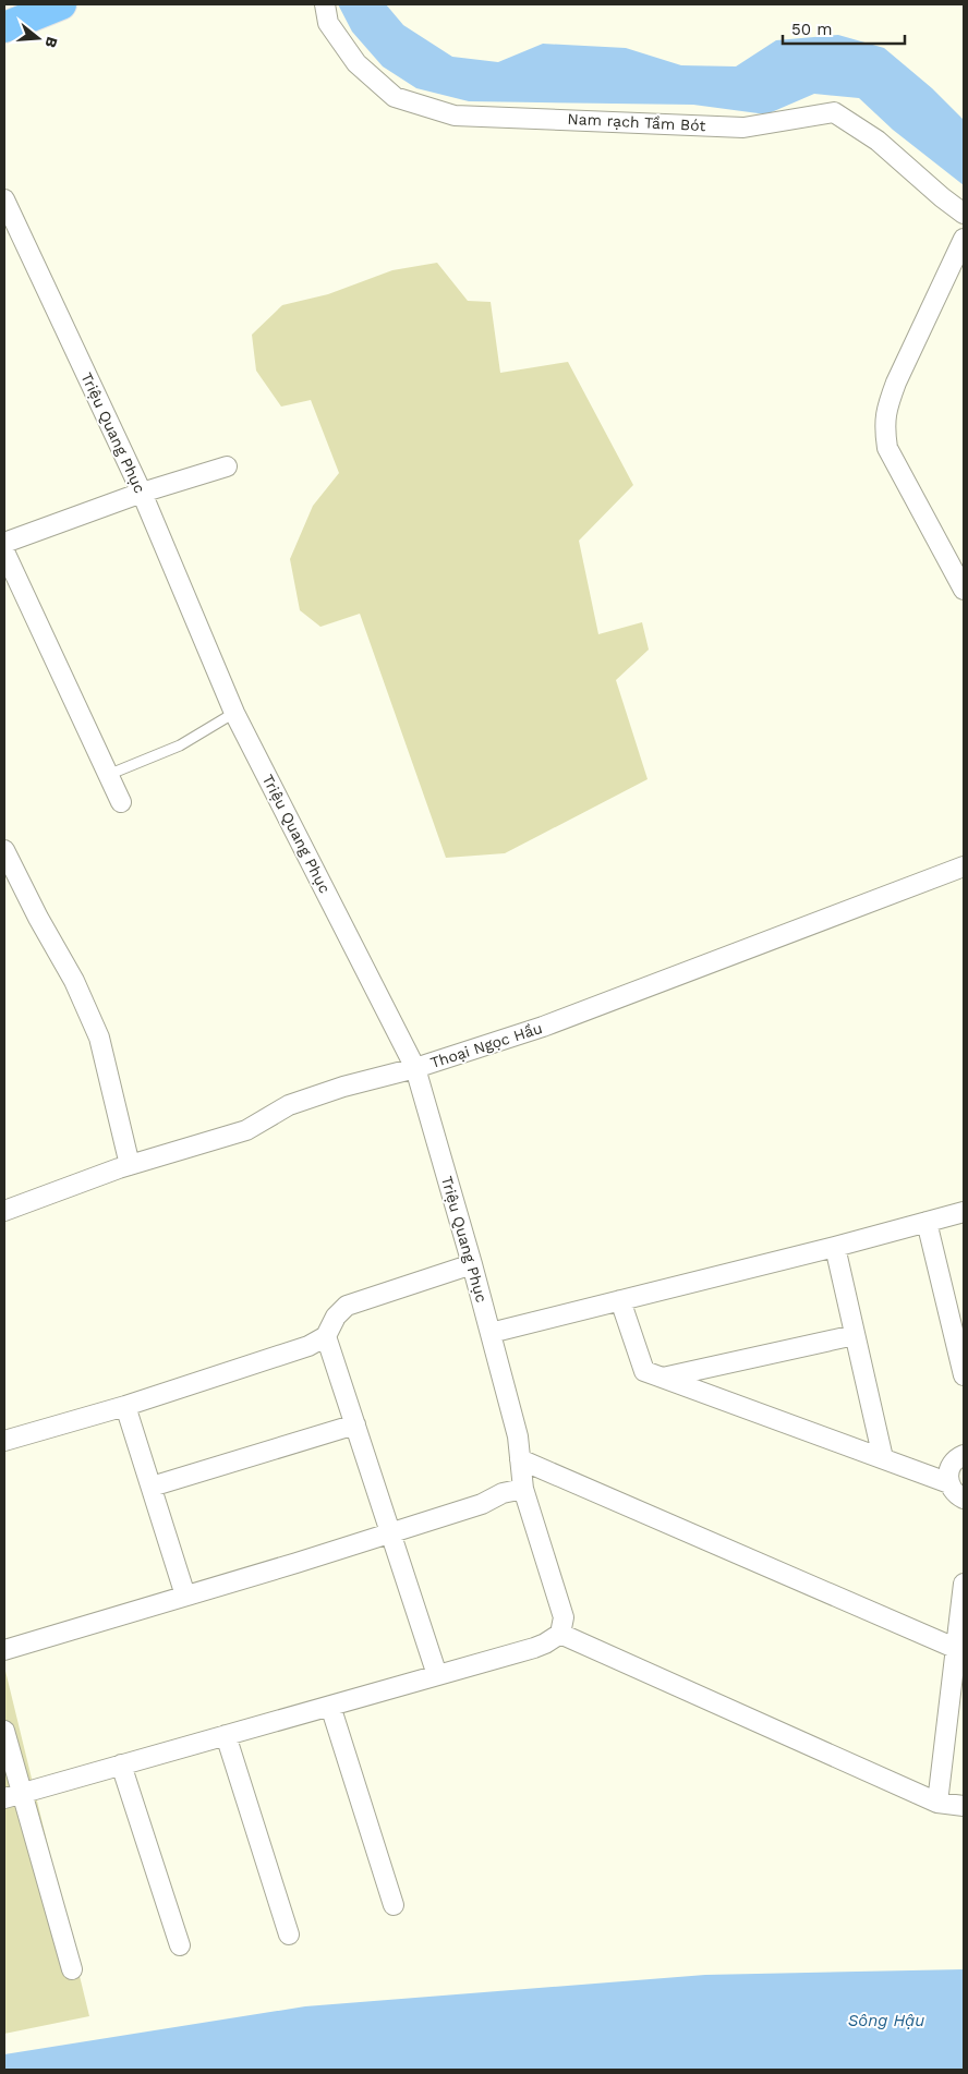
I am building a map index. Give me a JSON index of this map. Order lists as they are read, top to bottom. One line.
{"streets":{"street":["Nam rạch Tầm Bót","Triệu Quang Phục","Thoại Ngọc Hầu"]},"crossings":[["Triệu Quang Phục","Thoại Ngọc Hầu"]],"water":["Sông Hậu"],"scale_bar":"50 m","north":"right"}
